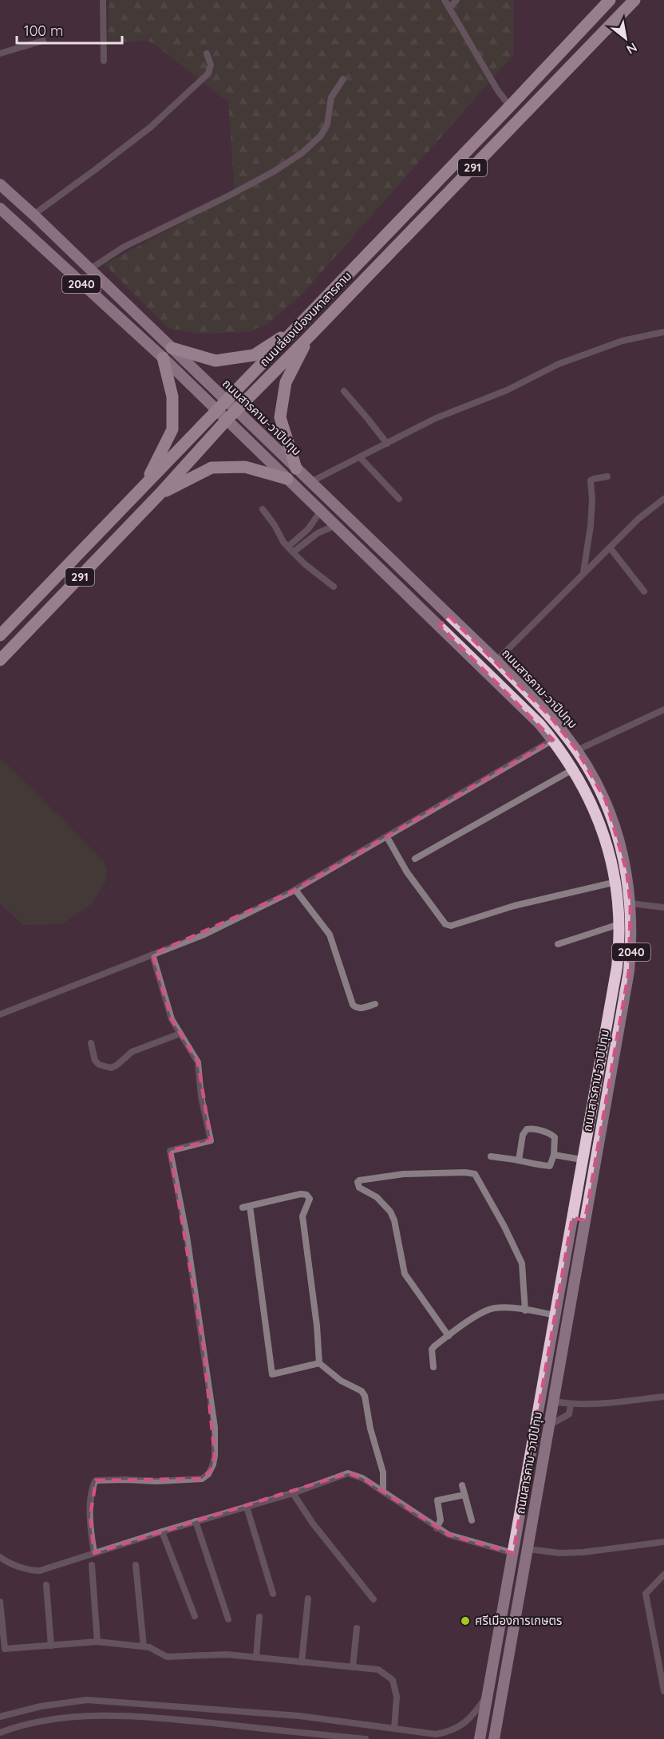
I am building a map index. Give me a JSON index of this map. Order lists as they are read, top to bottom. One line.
{"streets":{"highway":["291","ถนนเลี่ยงเมืองมหาสารคาม"],"main road":["2040","ถนนสารคาม-วาปีปทุม"]},"crossings":[["ถนนเลี่ยงเมืองมหาสารคาม","ถนนสารคาม-วาปีปทุม"]],"places":["ศรีเมืองการเกษตร"],"scale_bar":"100 m","north":"bottom right"}
